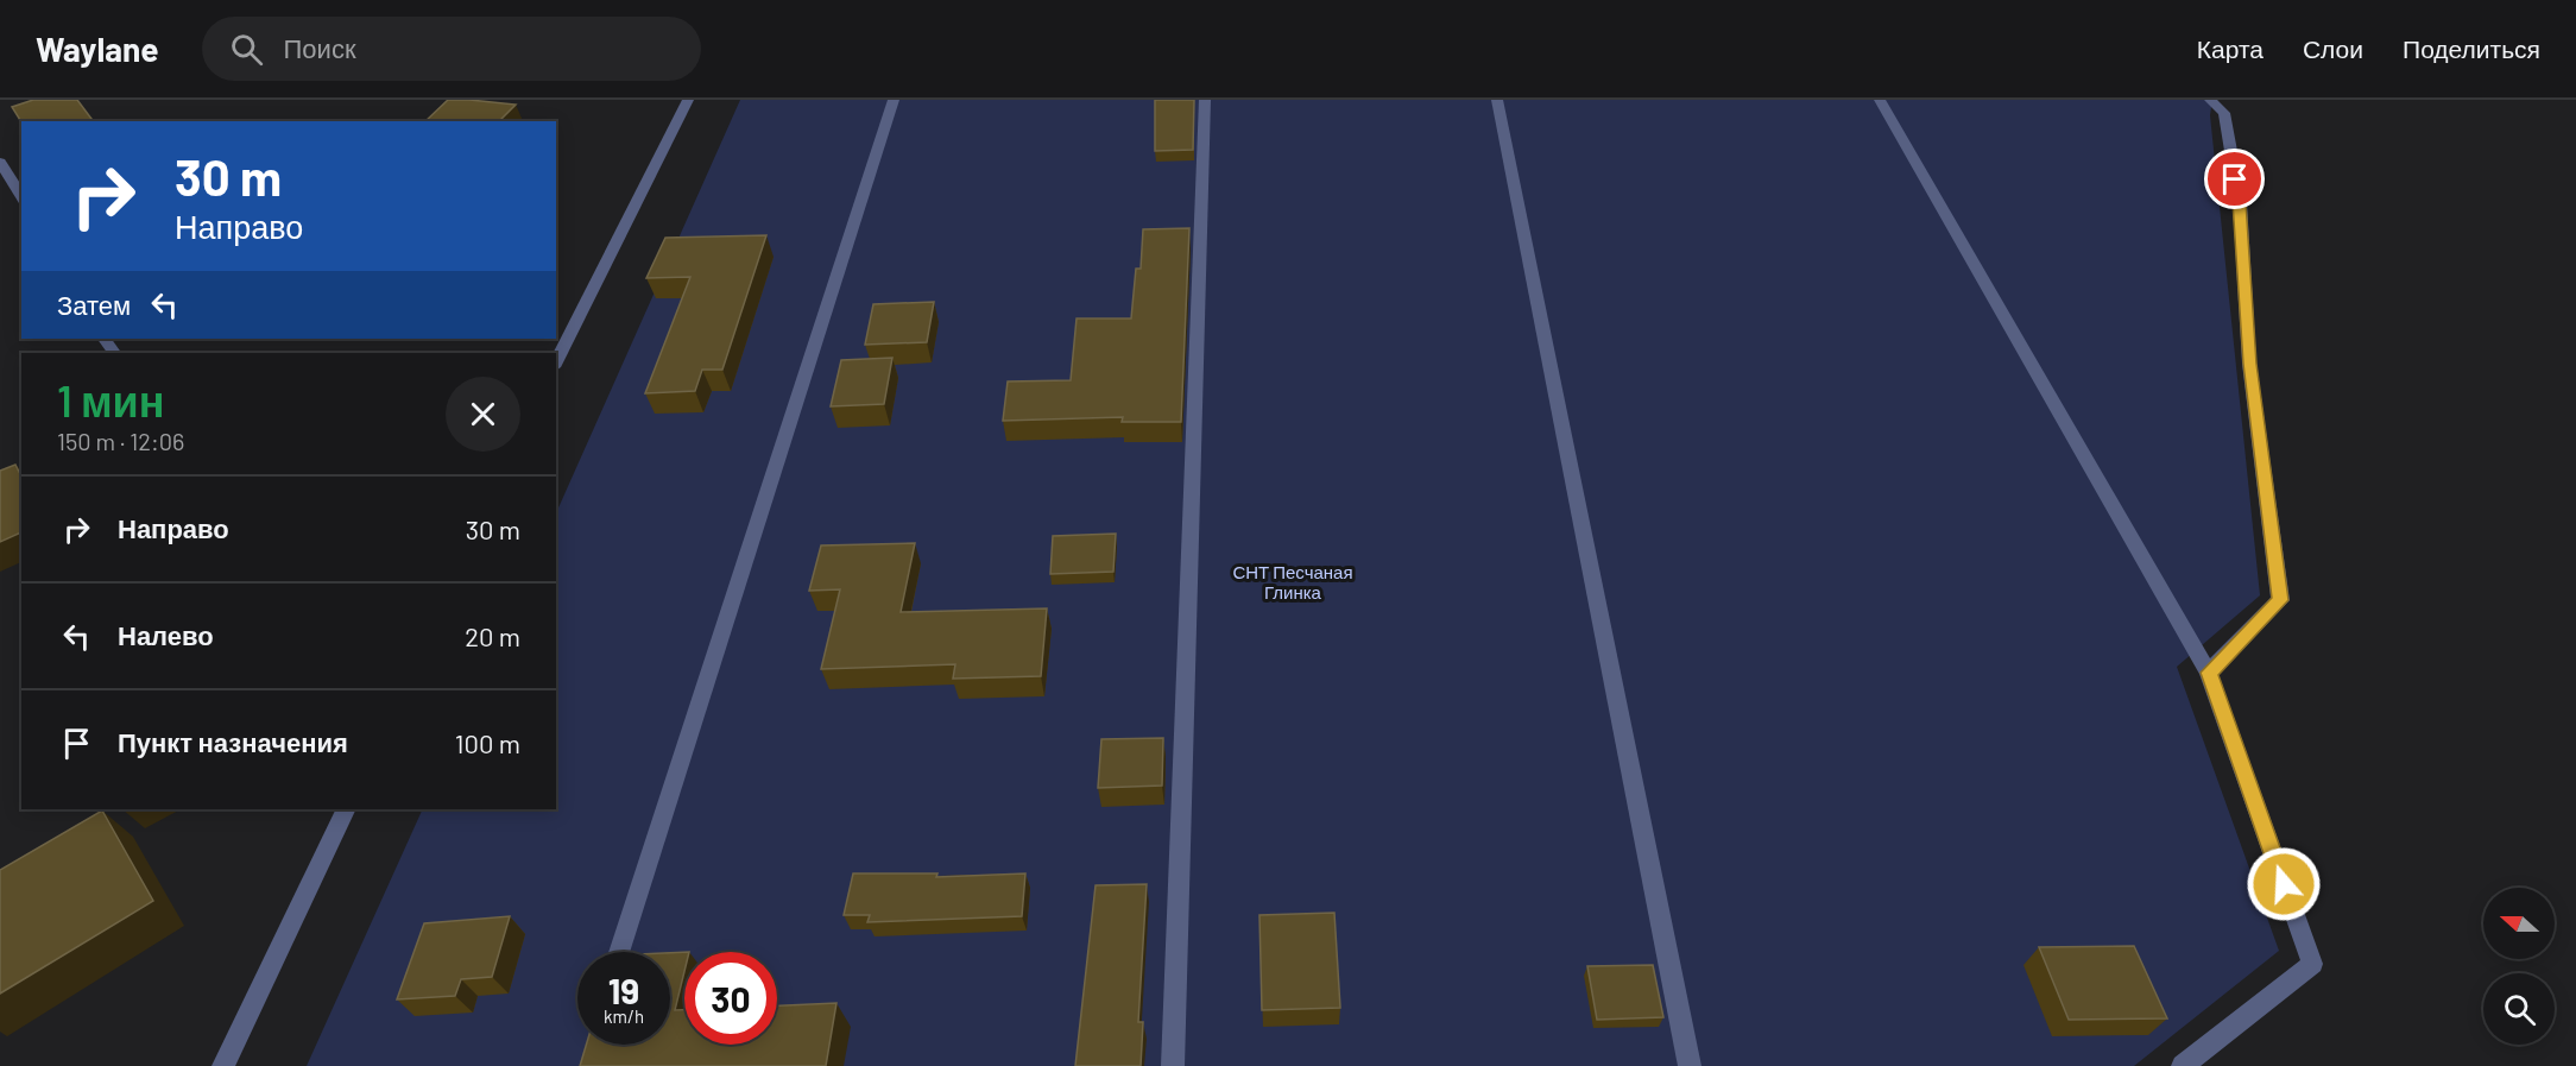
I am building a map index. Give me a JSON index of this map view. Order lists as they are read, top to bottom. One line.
{"parks":["СНТ Песчаная Глинка"],"north":"left","page":{"header":"Waylane","search":"Поиск","nav":["Карта","Слои","Поделиться"],"turn":["30 m","Направо"],"then":"Затем","heading":["1 мин","150 m · 12:06"],"list":[{"name":"Направо","value":"30 m"},{"name":"Налево","value":"20 m"},{"name":"Пункт назначения","value":"100 m"}],"speed":"19 km/h","limit":"30"}}
